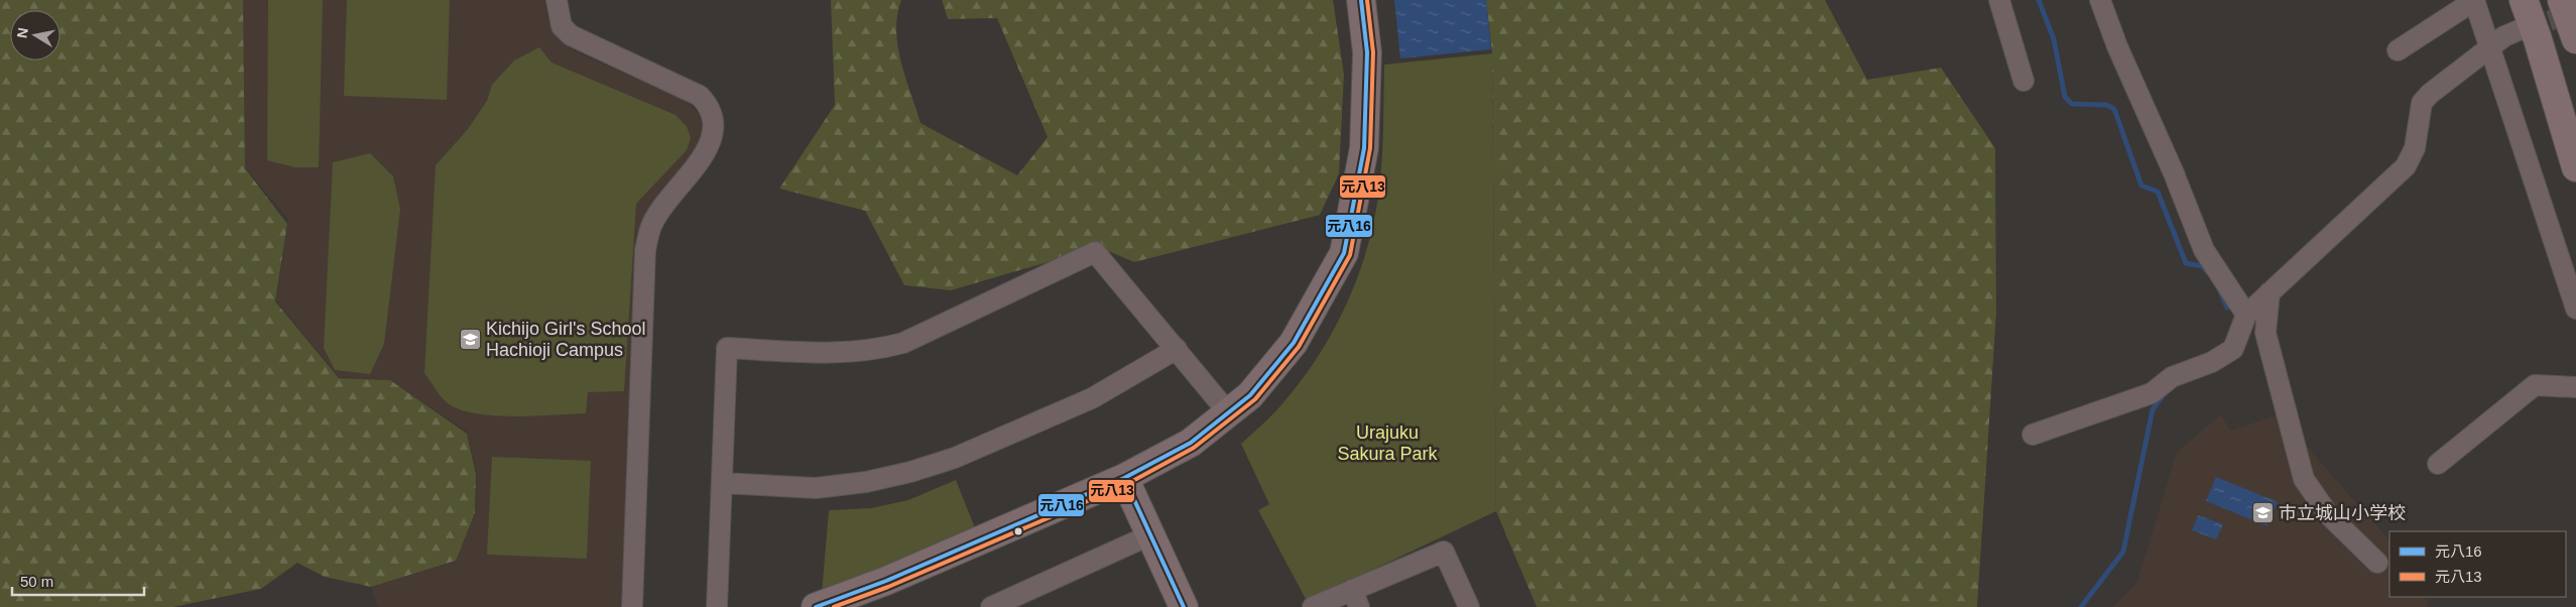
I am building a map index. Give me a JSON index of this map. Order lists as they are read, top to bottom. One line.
{"parks":["Urajuku Sakura Park"],"places":{"school or university":["Kichijo Girl's School Hachioji Campus","市立城山小学校"]},"lines":["transit line 元八16","transit line 元八13"],"legend":["元八16","元八13"],"scale_bar":"50 m","north":"left"}
